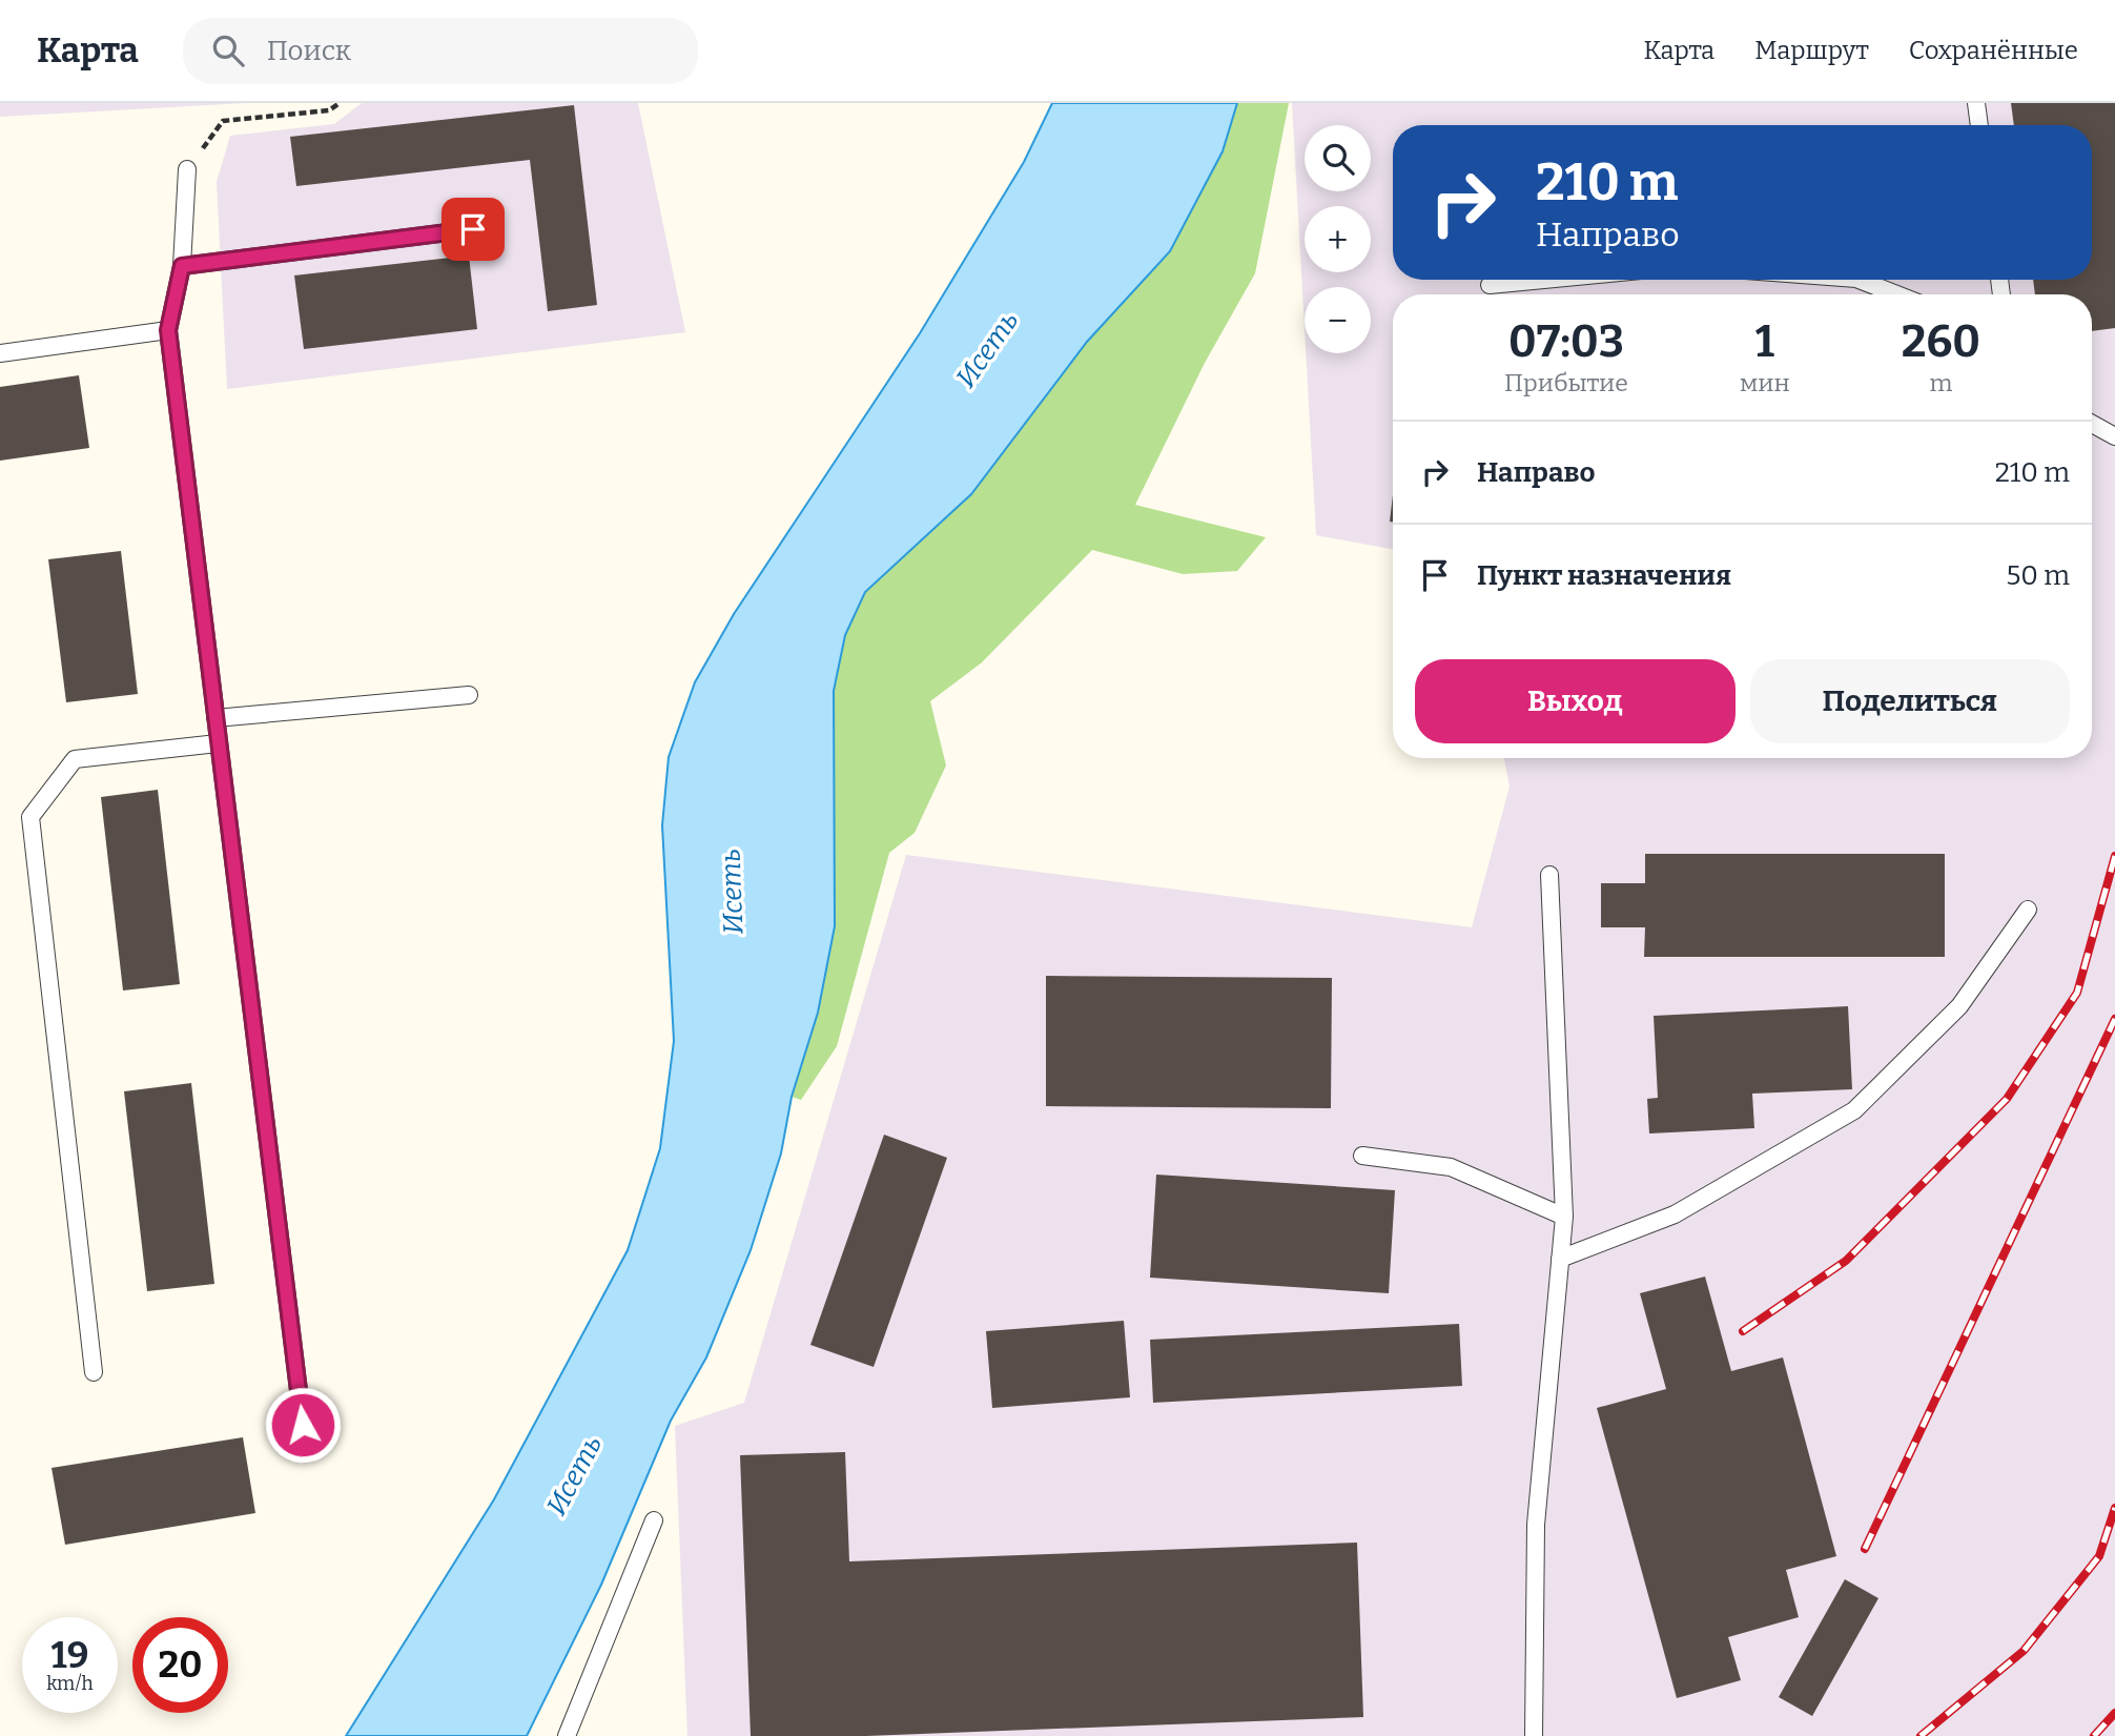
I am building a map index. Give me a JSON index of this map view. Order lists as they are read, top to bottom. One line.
{"water":["Исеть"],"page":{"header":"Карта","search":"Поиск","nav":["Карта","Маршрут","Сохранённые"],"map_buttons":["+","−"],"turn":["210 m","Направо"],"eta":["07:03","Прибытие","1","мин","260","m"],"list":[{"name":"Направо","value":"210 m"},{"name":"Пункт назначения","value":"50 m"}],"buttons":["Выход","Поделиться"],"speed":"19 km/h","limit":"20"}}
